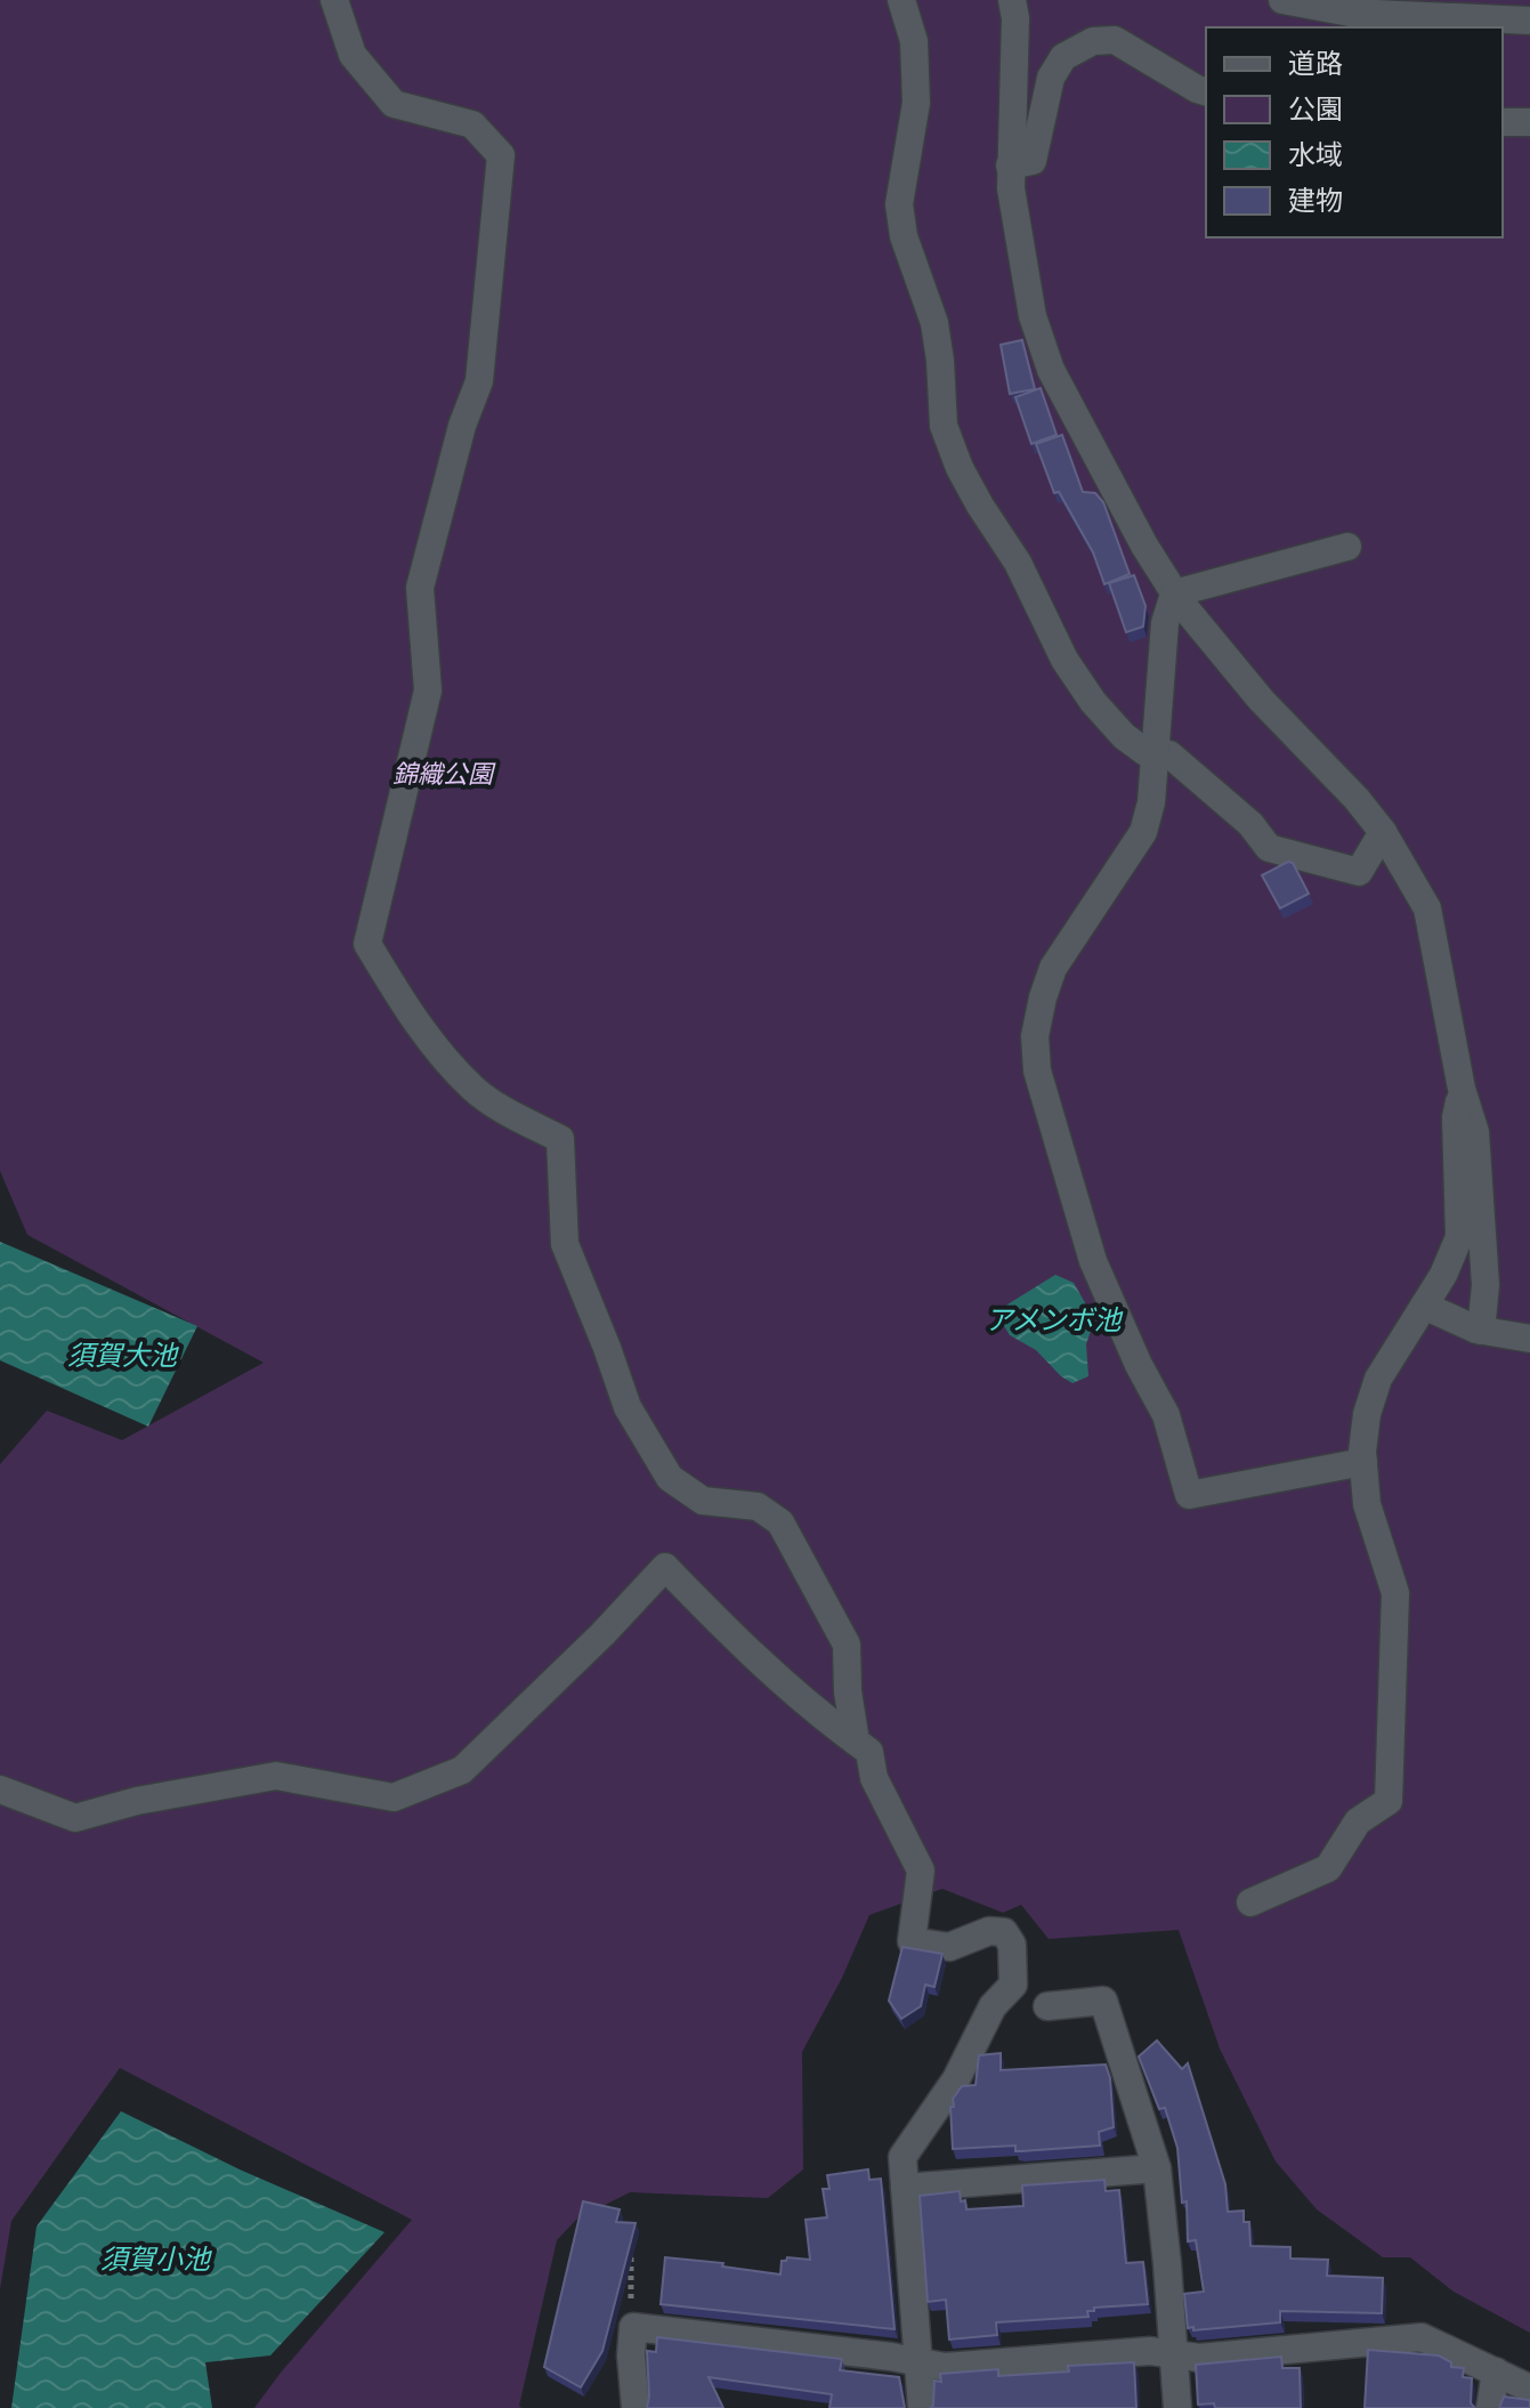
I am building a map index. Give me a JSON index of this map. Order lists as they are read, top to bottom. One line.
{"water":["アメンボ池","須賀大池","須賀小池"],"parks":["錦織公園"],"legend":["道路","公園","水域","建物"]}
